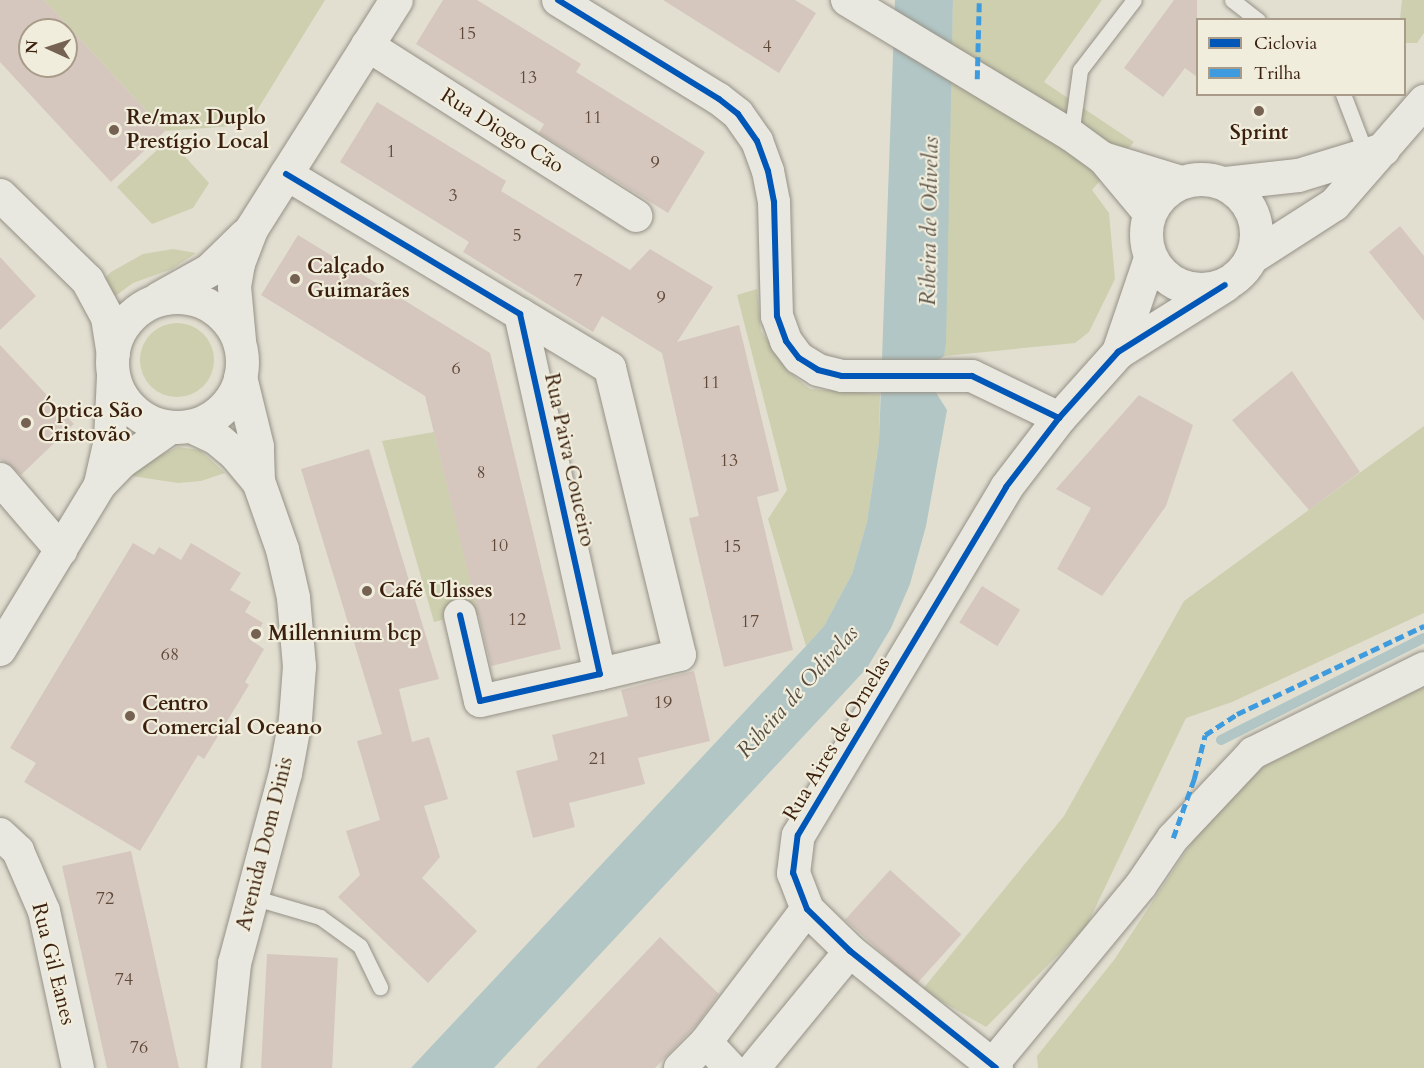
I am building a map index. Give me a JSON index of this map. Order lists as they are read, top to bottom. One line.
{"streets":{"street":["Rua Diogo Cão","Rua Paiva Couceiro","Rua Aires de Ornelas","Avenida Dom Dinis","Rua Gil Eanes"]},"water":["Ribeira de Odivelas"],"places":["Sprint","Re/max Duplo Prestígio Local","Calçado Guimarães","Óptica São Cristovão","Café Ulisses","Millennium bcp","Centro Comercial Oceano"],"house_numbers":["15","4","13","11","1","9","3","5","7","9","6","11","13","8","10","15","12","17","68","19","21","72","74","76"],"legend":["Ciclovia","Trilha"],"north":"left"}
